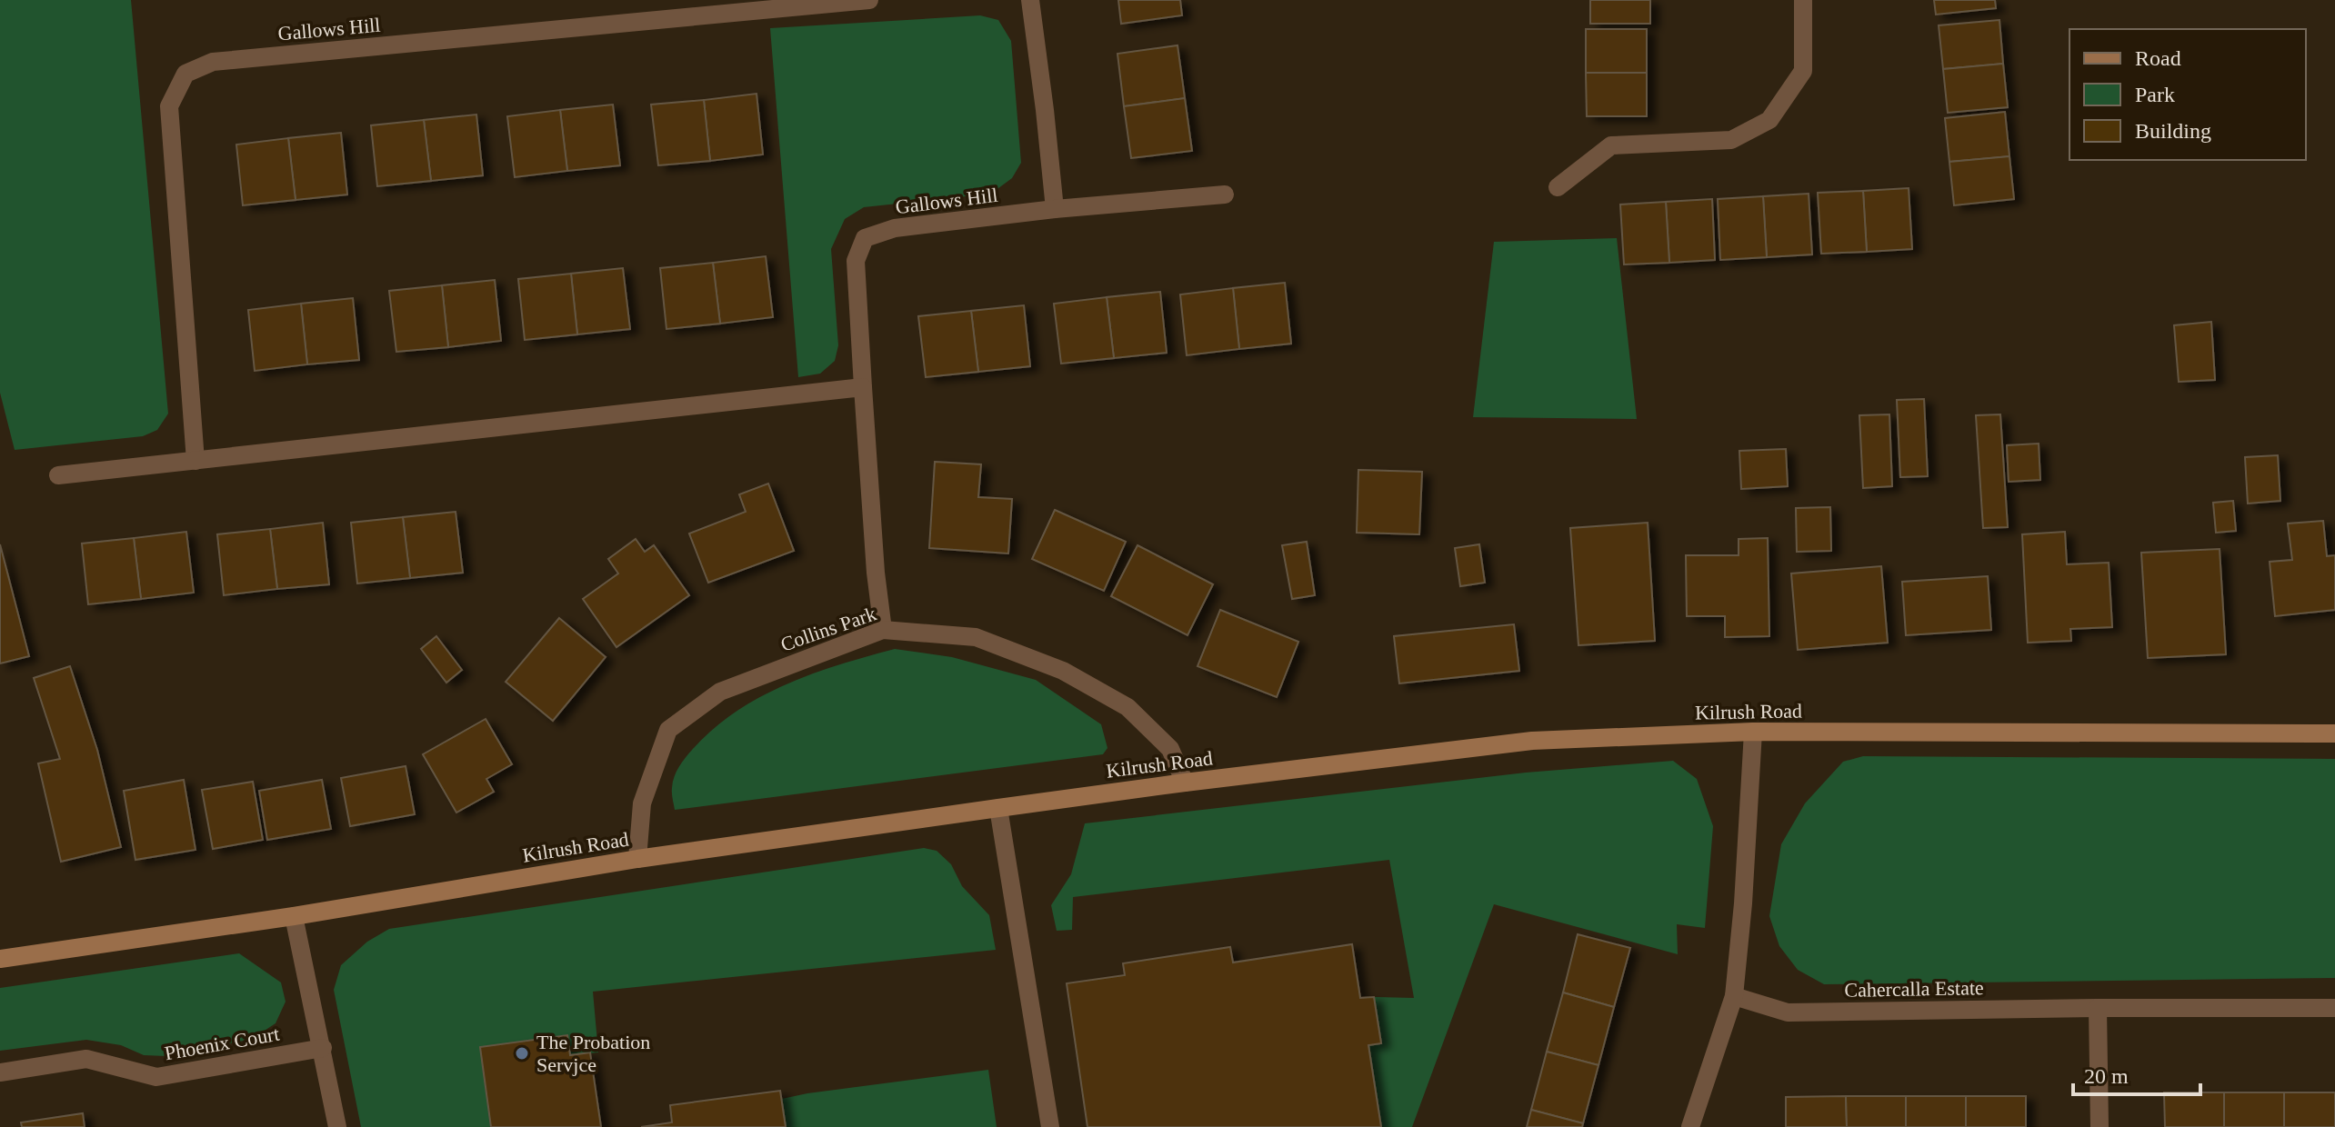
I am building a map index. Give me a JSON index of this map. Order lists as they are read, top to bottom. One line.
{"streets":{"main road":["Kilrush Road"],"street":["Gallows Hill","Collins Park","Cahercalla Estate","Phoenix Court"]},"crossings":[["Gallows Hill","Collins Park"],["Collins Park","Kilrush Road"]],"places":["The Probation Servjce"],"legend":["Road","Park","Building"],"scale_bar":"20 m"}
